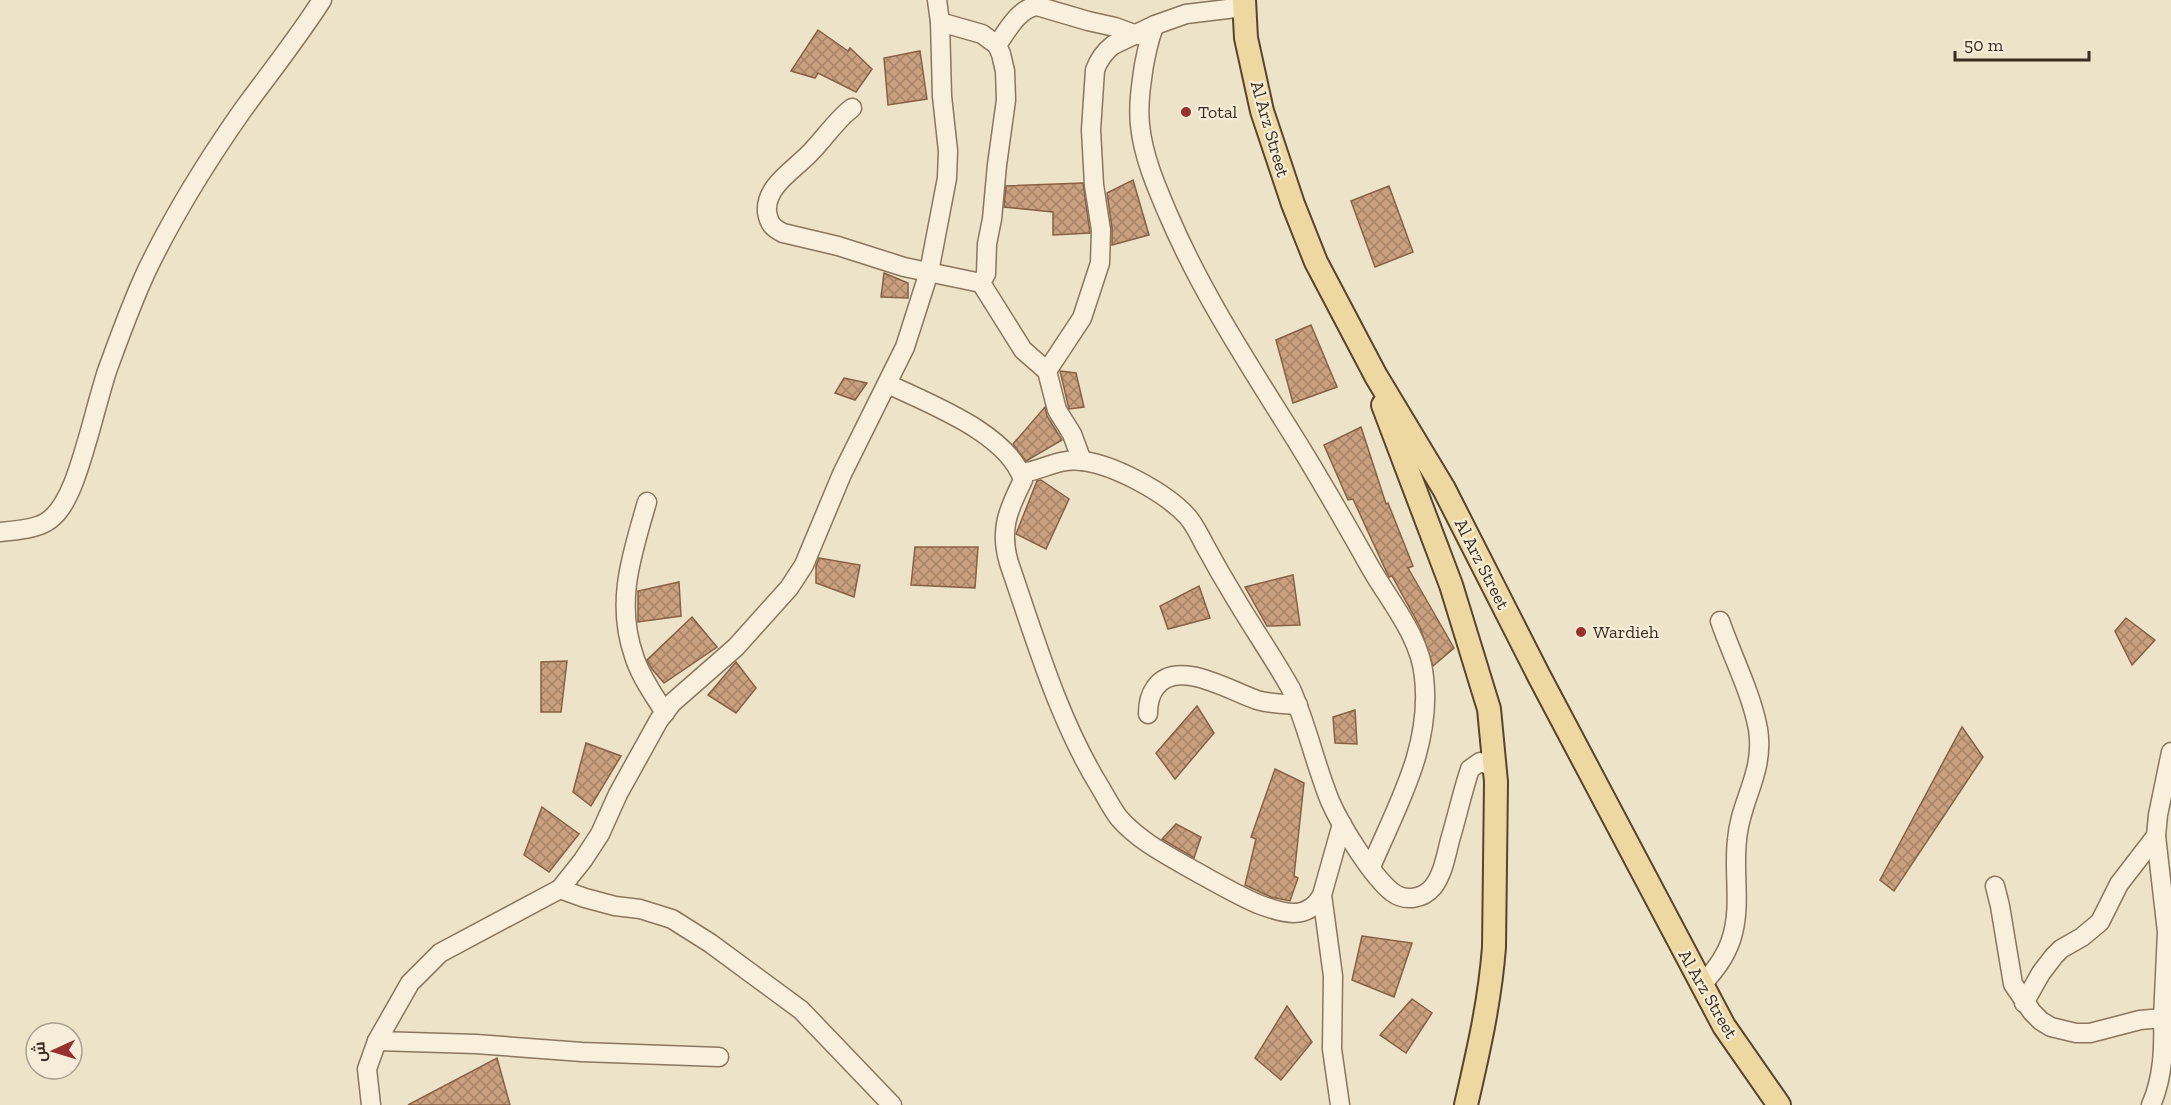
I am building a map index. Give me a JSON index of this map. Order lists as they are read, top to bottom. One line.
{"streets":{"main road":["Al Arz Street"]},"places":["Total","Wardieh"],"scale_bar":"50 m","north":"left"}
